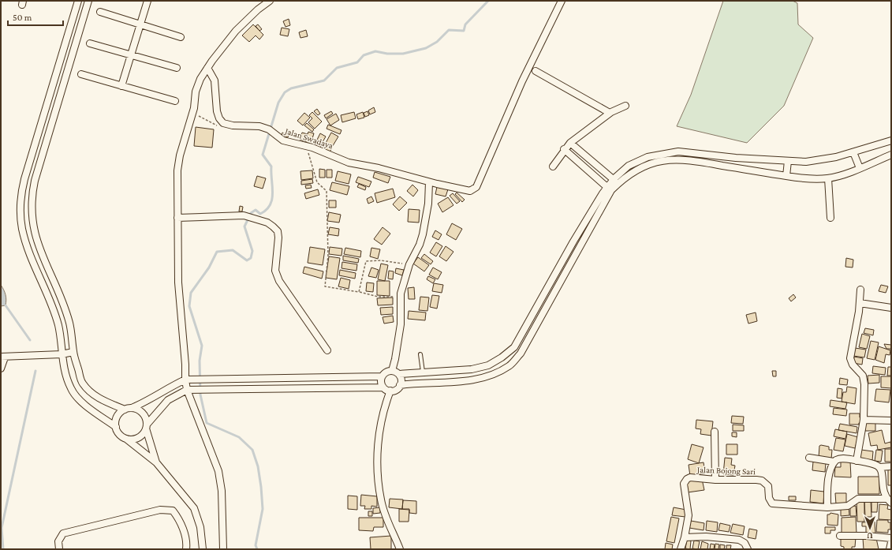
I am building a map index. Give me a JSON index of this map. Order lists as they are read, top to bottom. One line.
{"streets":{"street":["Jalan Swadaya","Jalan Bojong Sari"]},"scale_bar":"50 m","north":"bottom"}
